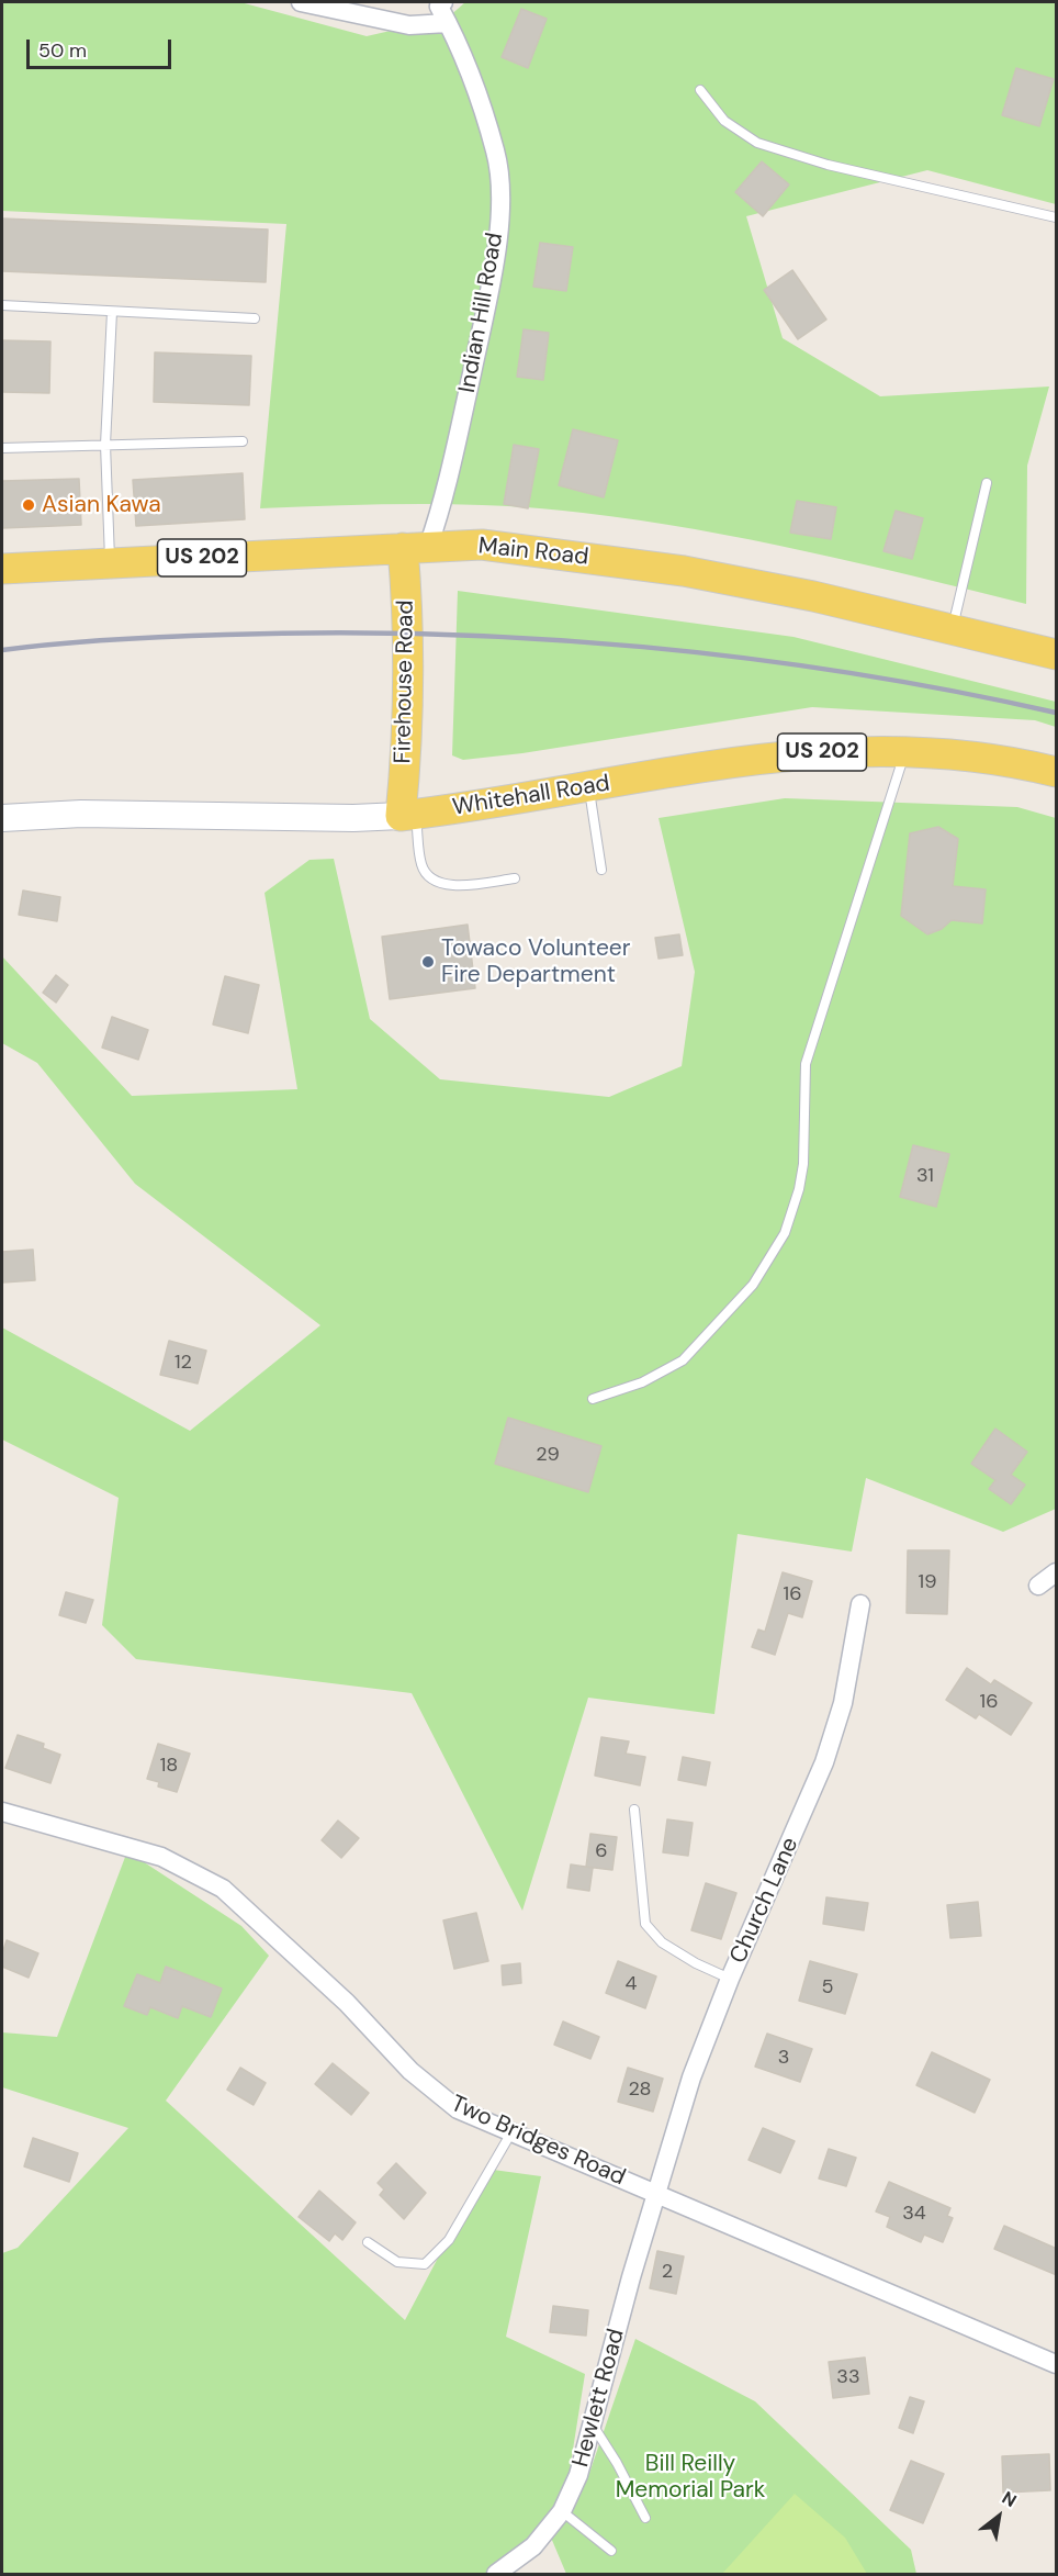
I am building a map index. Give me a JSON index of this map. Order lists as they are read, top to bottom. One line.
{"streets":{"main road":["Main Road","US 202","Firehouse Road","Whitehall Road"],"street":["Indian Hill Road","Church Lane","Two Bridges Road","Hewlett Road"]},"crossings":[["Indian Hill Road","Main Road"],["Indian Hill Road","Firehouse Road"],["Main Road","Firehouse Road"],["Firehouse Road","Whitehall Road"],["Church Lane","Two Bridges Road"],["Church Lane","Hewlett Road"],["Two Bridges Road","Hewlett Road"]],"parks":["Bill Reilly Memorial Park"],"places":["Asian Kawa","Towaco Volunteer Fire Department"],"house_numbers":["31","12","29","19","16","16","18","6","4","5","3","28","34","2","33"],"scale_bar":"50 m","north":"top right"}
